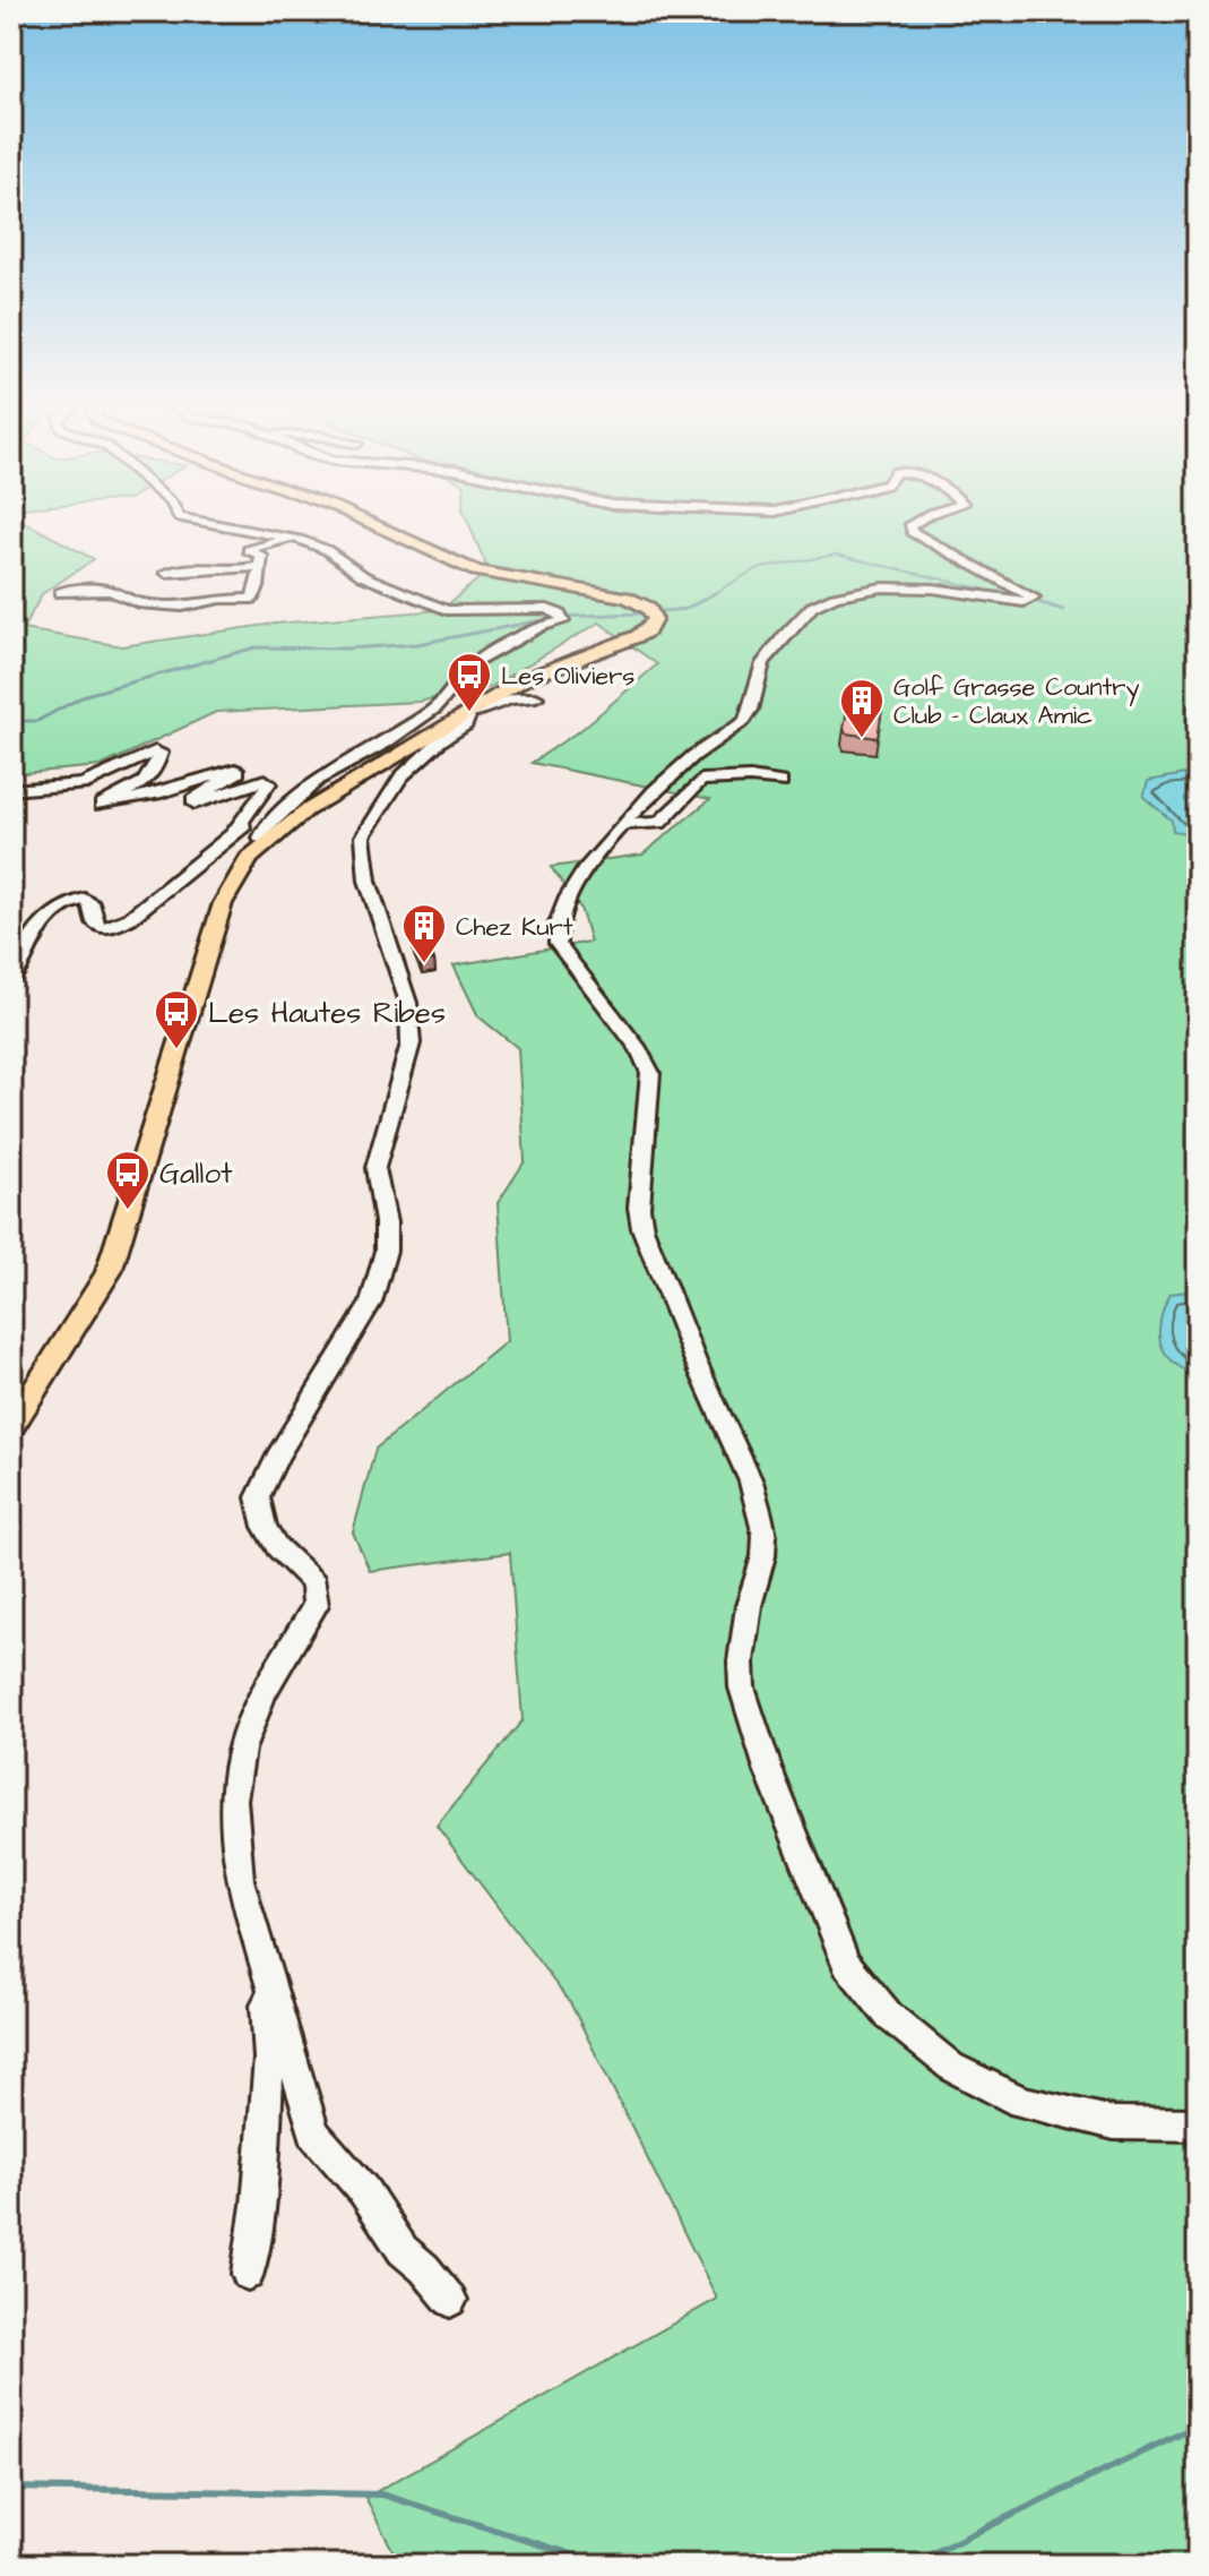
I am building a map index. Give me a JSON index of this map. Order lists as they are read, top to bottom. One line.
{"places":{"bus stop":["Les Oliviers","Les Hautes Ribes","Gallot"],"building":["Golf Grasse Country Club – Claux Amic","Chez Kurt"]}}
